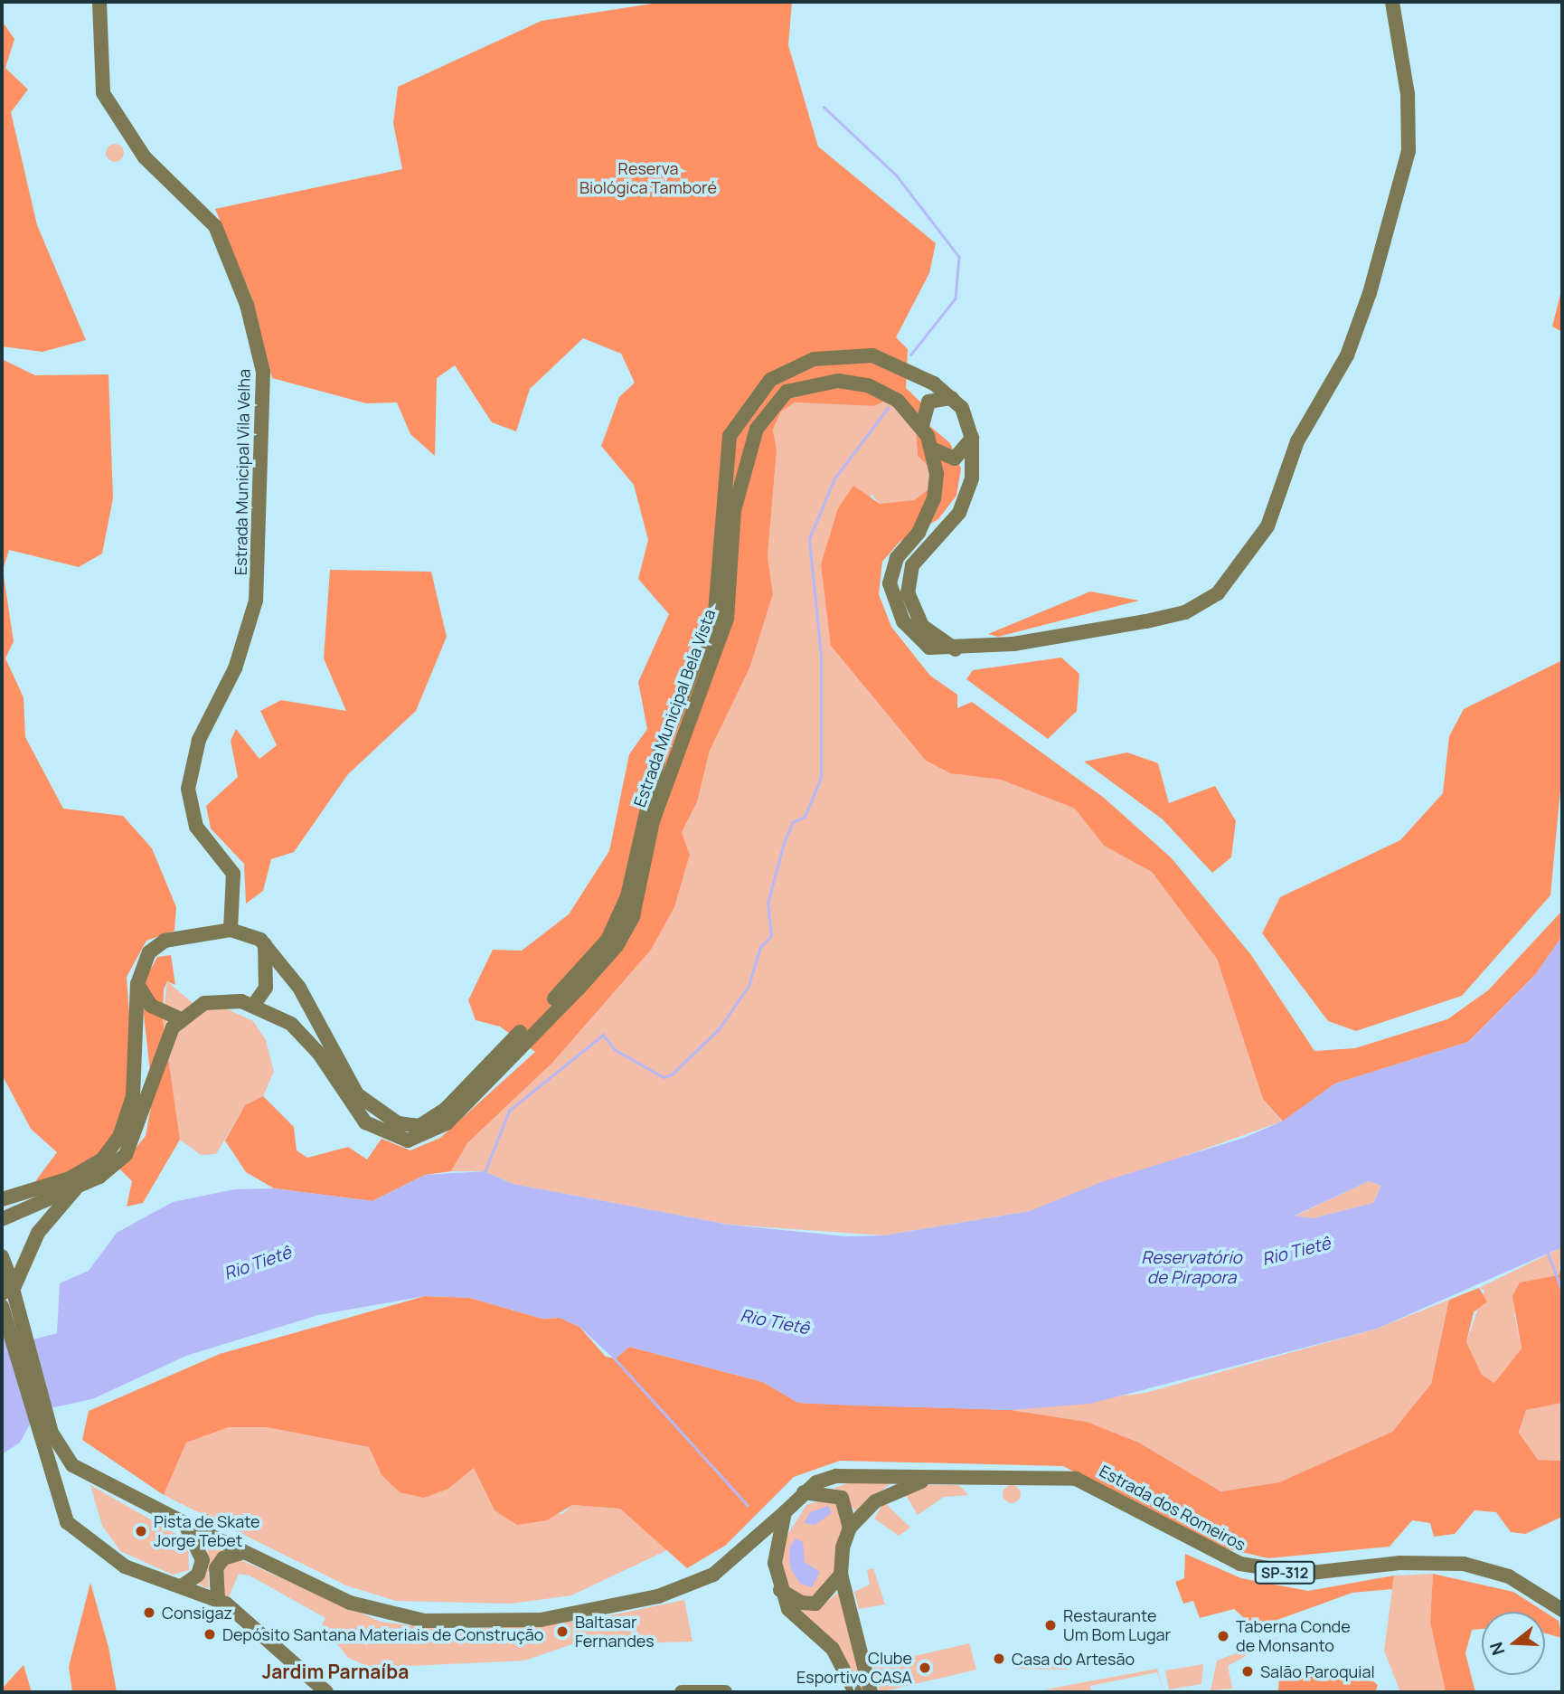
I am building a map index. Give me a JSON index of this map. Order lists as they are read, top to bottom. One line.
{"streets":{"main road":["Estrada Municipal Vila Velha","Estrada Municipal Bela Vista","Estrada dos Romeiros","SP-312"]},"districts":["Jardim Parnaíba"],"water":["Rio Tietê","Reservatório de Pirapora"],"parks":["Reserva Biológica Tamboré"],"places":["Pista de Skate Jorge Tebet","Consigaz","Restaurante Um Bom Lugar","Baltasar Fernandes","Depósito Santana Materiais de Construção","Taberna Conde de Monsanto","Casa do Artesão","Clube Esportivo CASA","Salão Paroquial"],"north":"left"}
